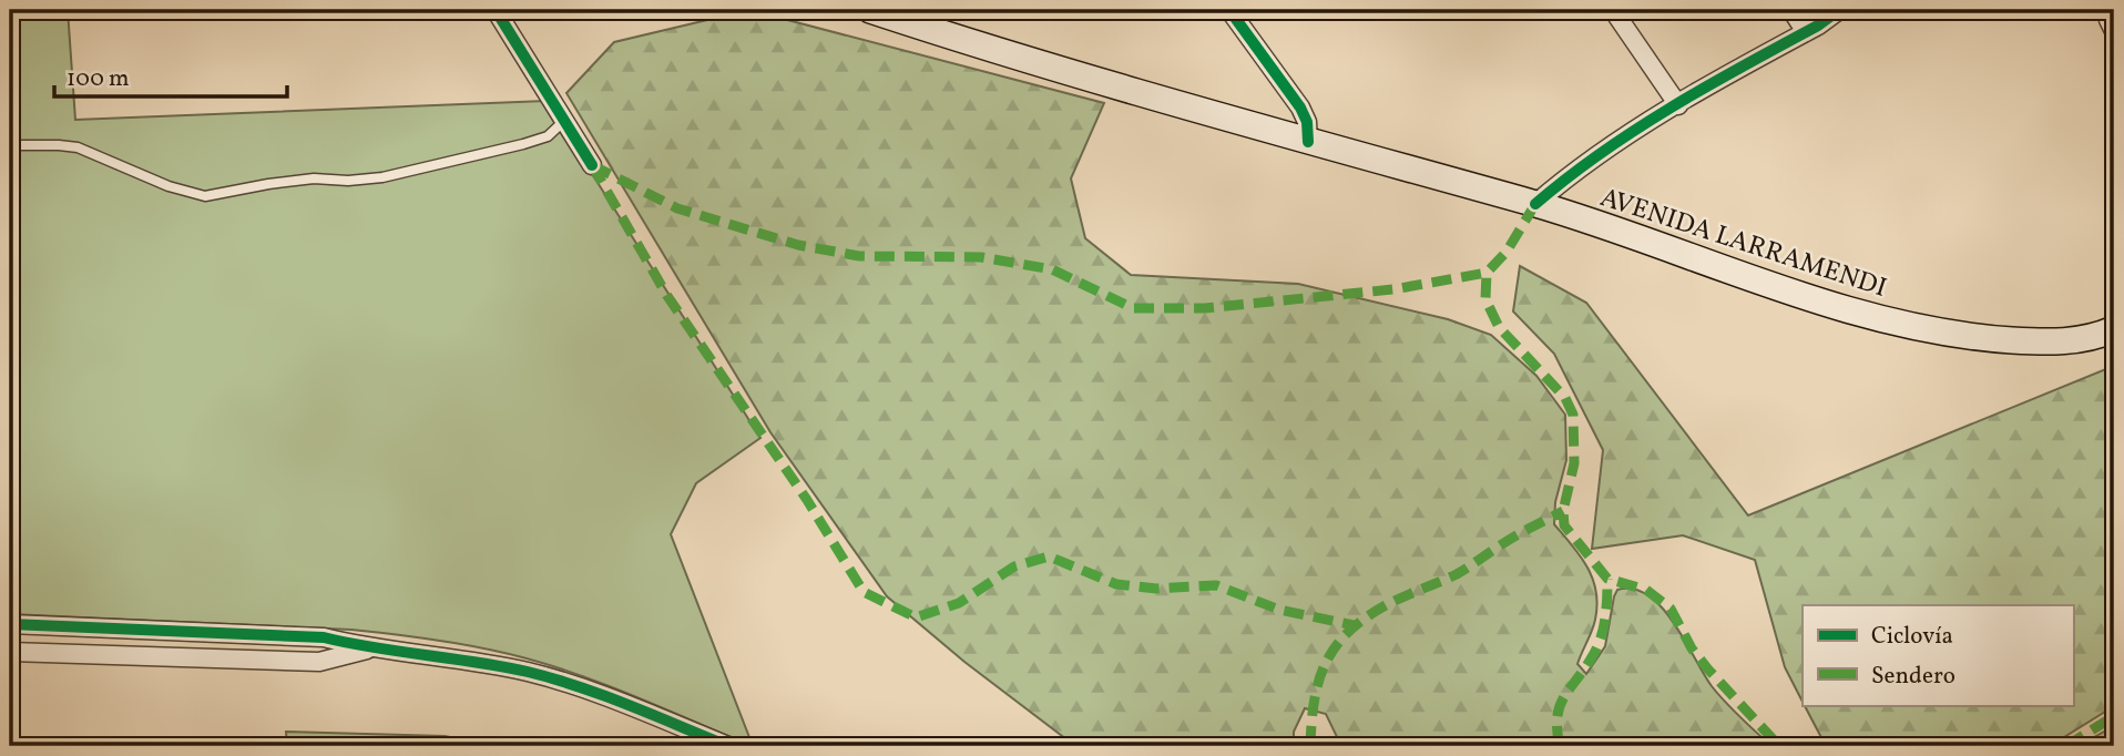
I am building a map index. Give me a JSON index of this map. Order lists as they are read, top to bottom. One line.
{"streets":{"main road":["AVENIDA LARRAMENDI"]},"legend":["Ciclovía","Sendero"],"scale_bar":"100 m"}
